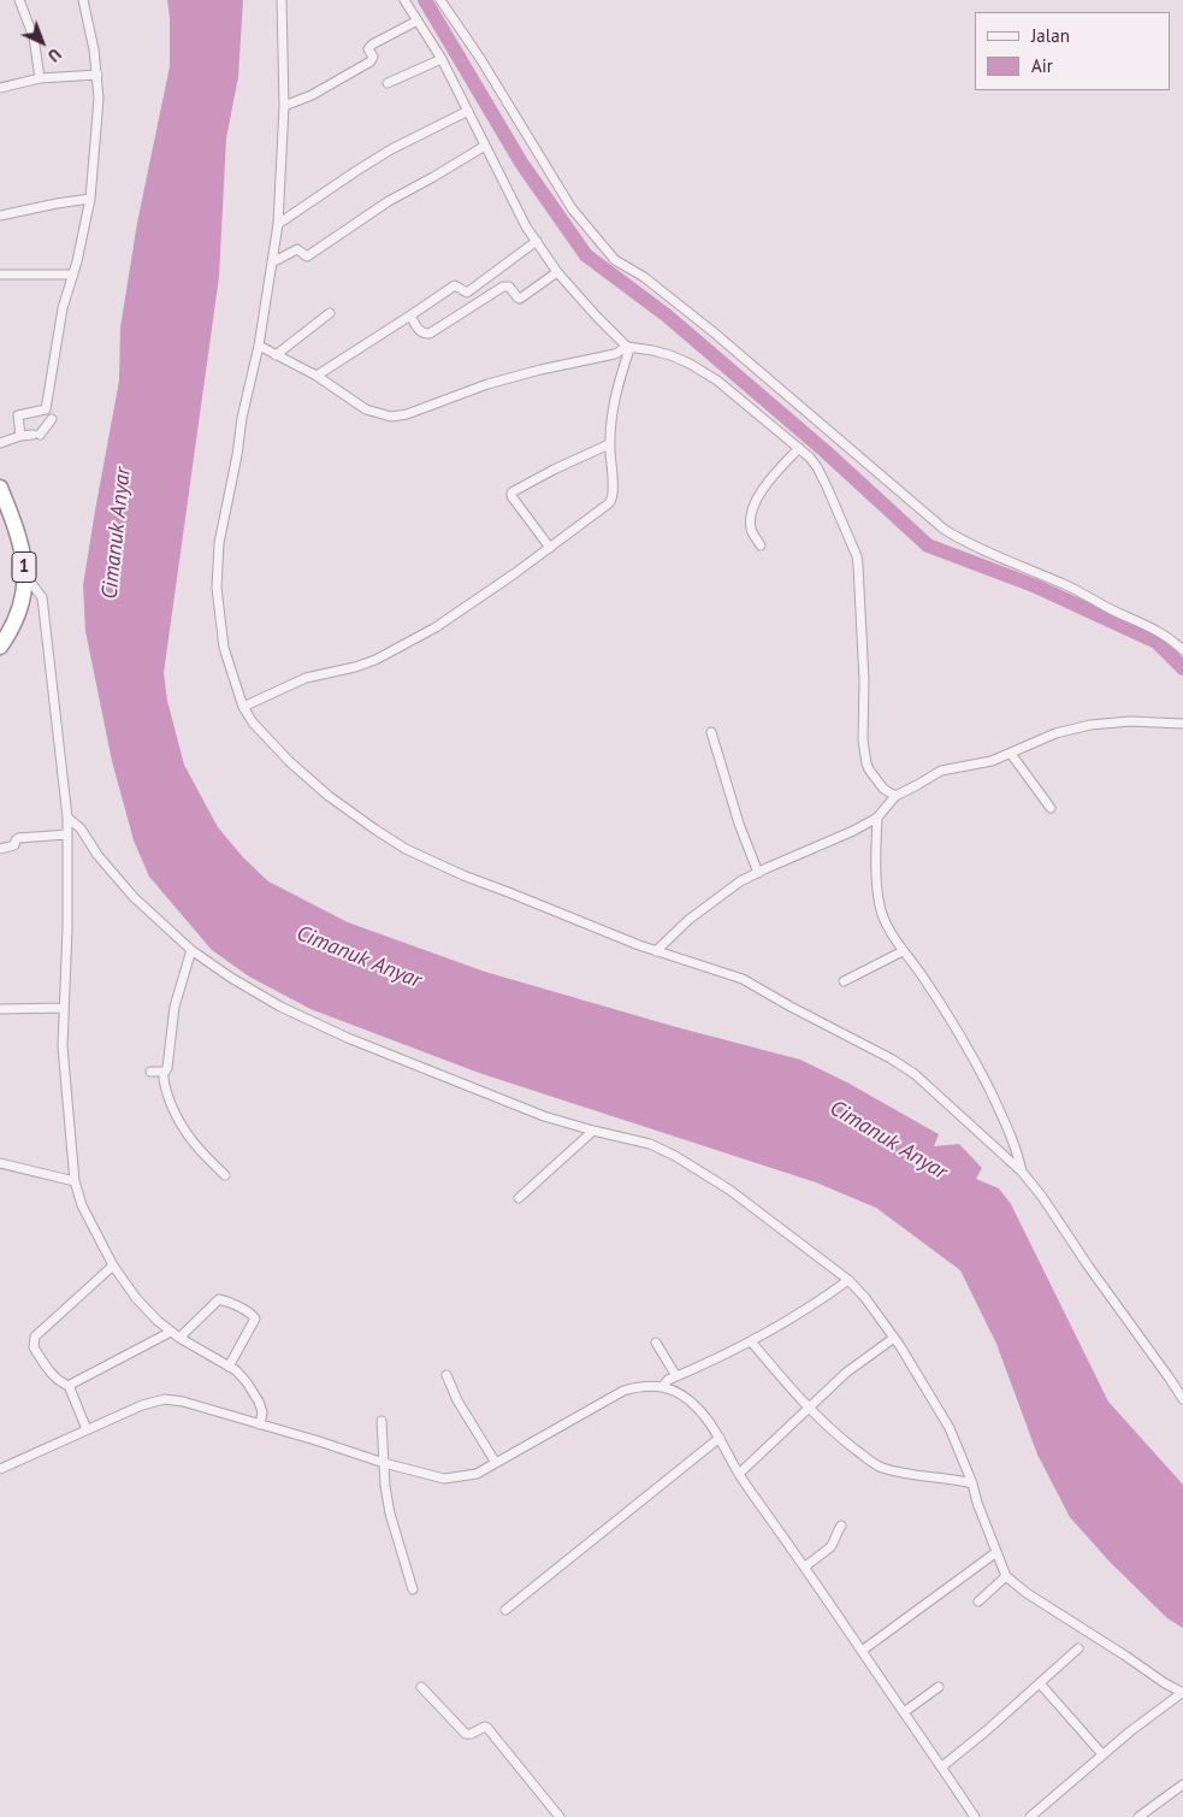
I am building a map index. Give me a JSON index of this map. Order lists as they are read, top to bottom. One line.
{"streets":{"highway":["1"]},"water":["Cimanuk Anyar"],"legend":["Jalan","Air"],"north":"bottom right"}
